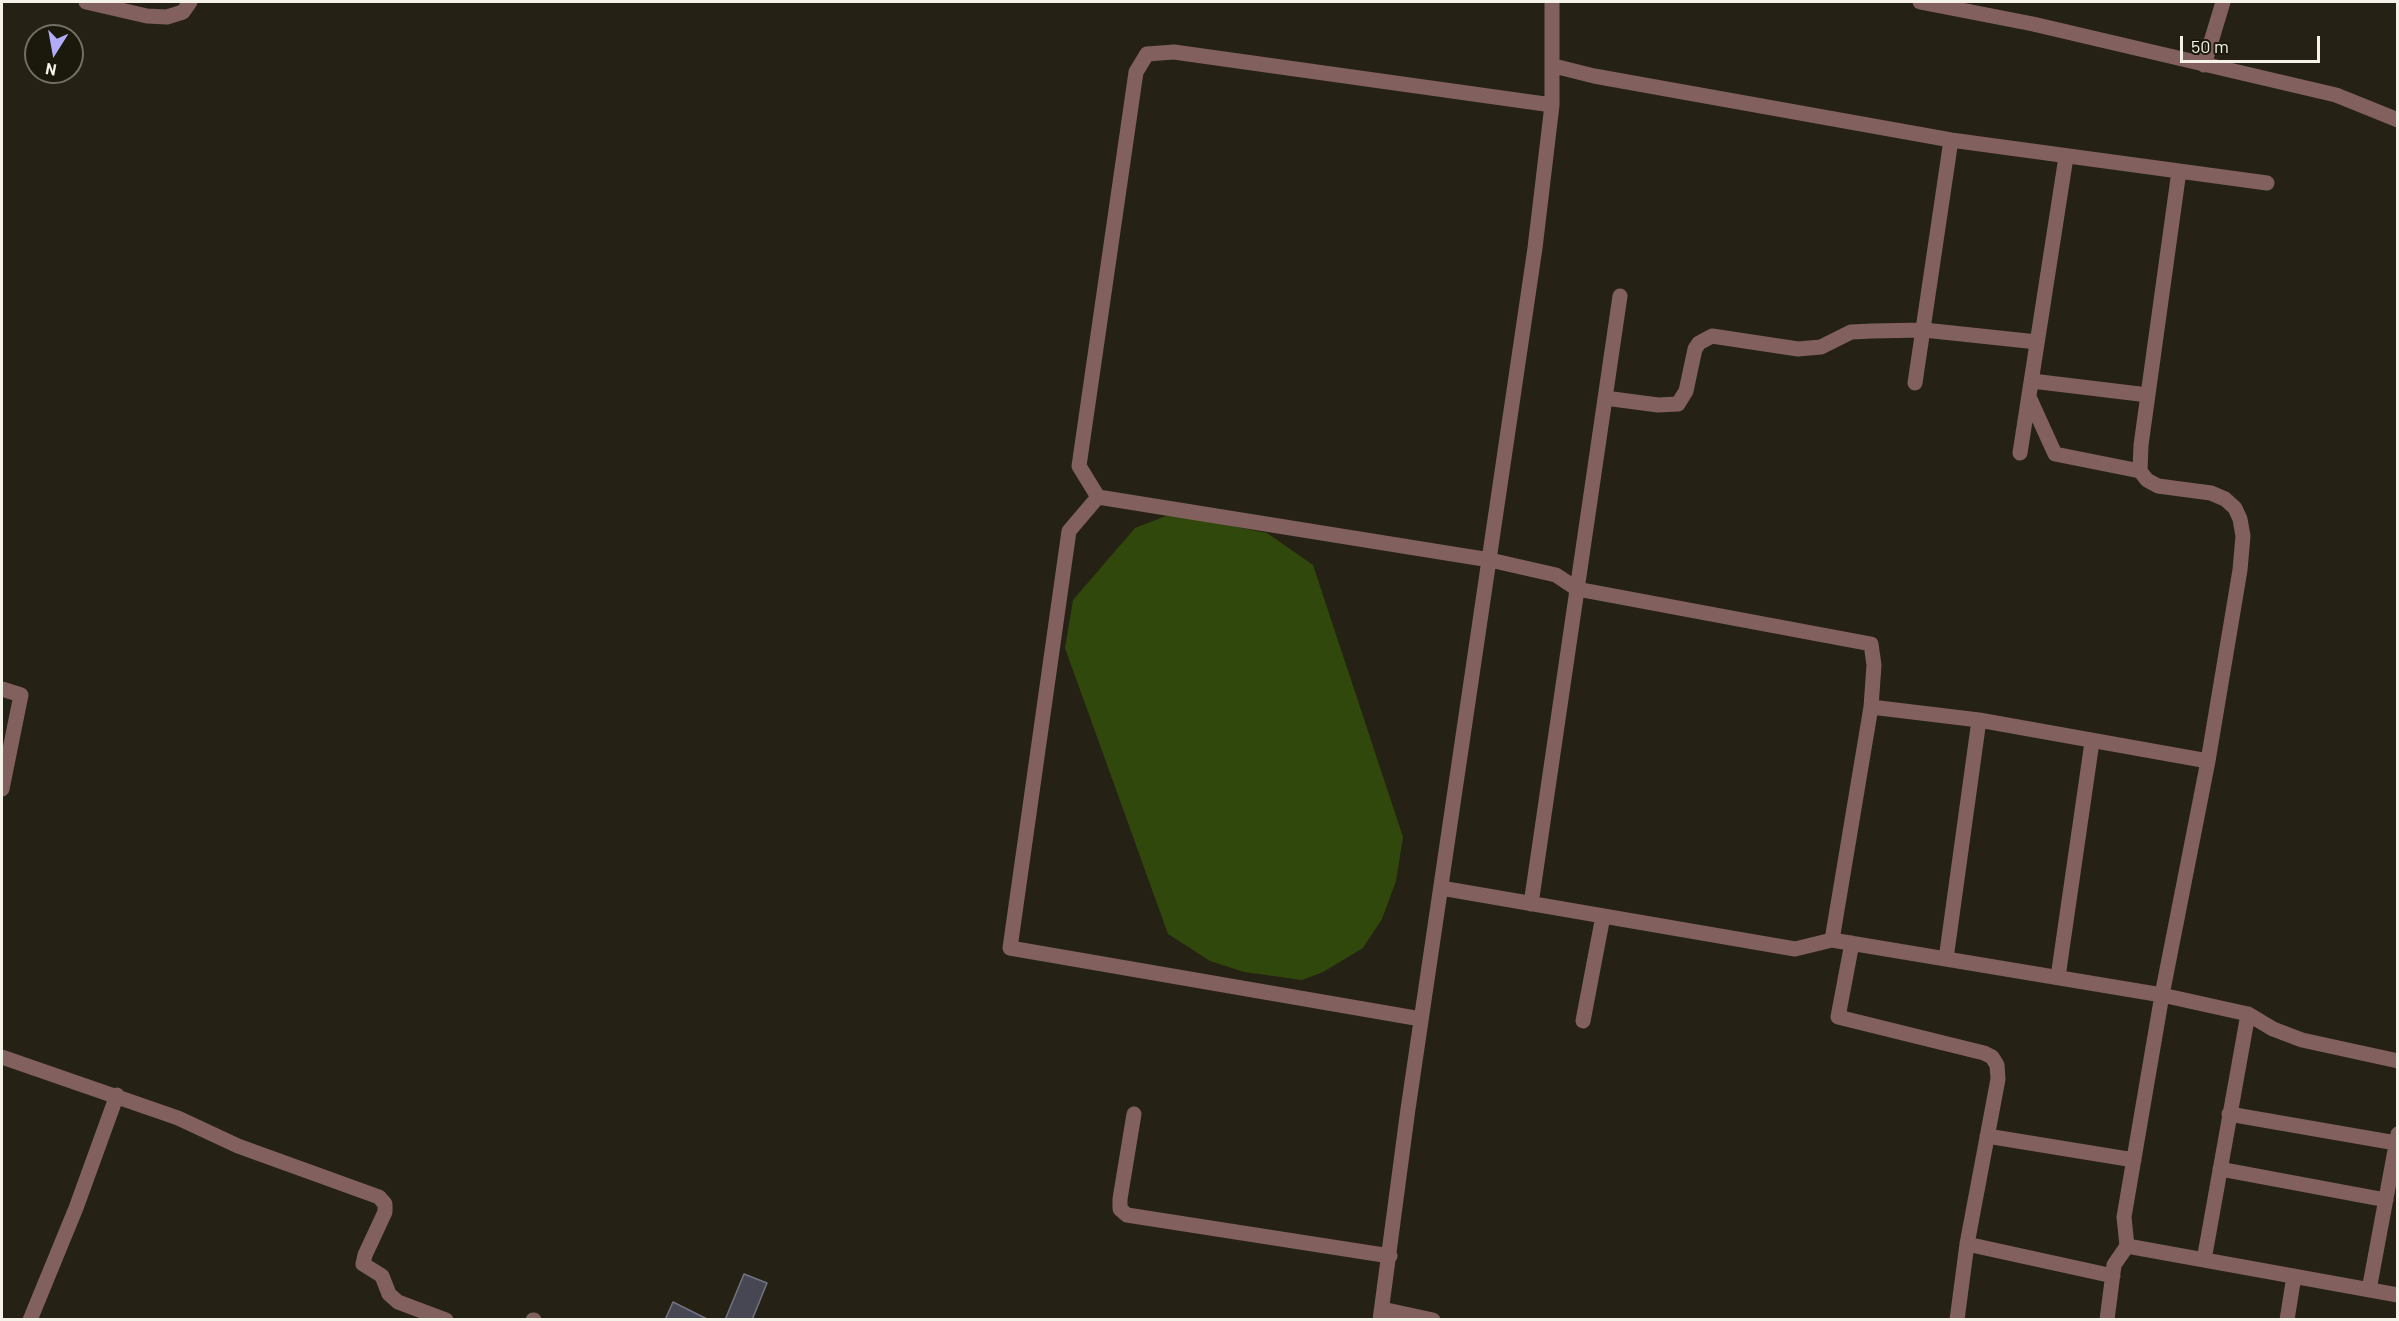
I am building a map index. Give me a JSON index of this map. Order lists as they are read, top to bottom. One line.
{"scale_bar":"50 m","north":"bottom"}
